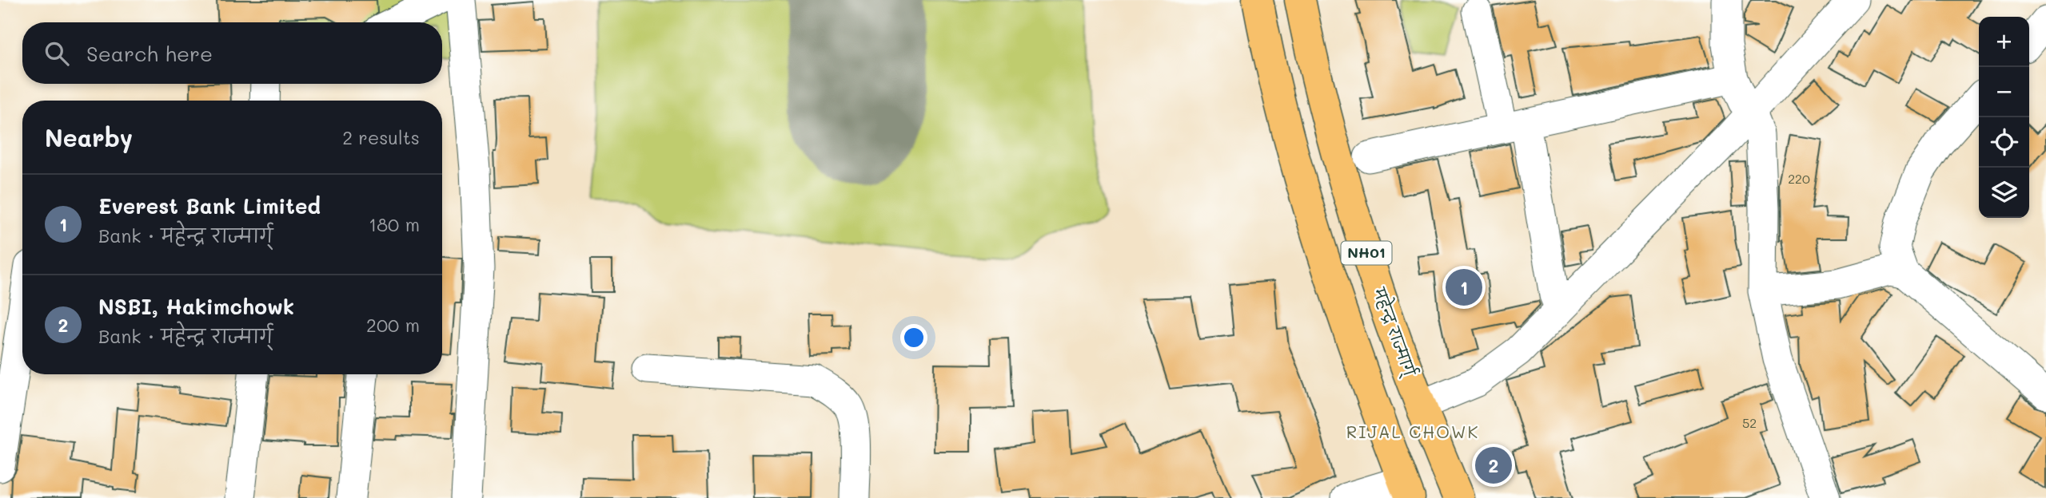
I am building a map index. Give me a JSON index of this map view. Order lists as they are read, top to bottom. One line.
{"streets":{"highway":["NH01","महेन्द्र राज्मार्ग्"]},"districts":["RIJAL CHOWK"],"house_numbers":["220","52"],"page":{"map_buttons":["+","−"],"search":"Search here","heading":["Nearby","2 results"],"list":[{"mark":"1","name":"Everest Bank Limited","note":"Bank · महेन्द्र राज्मार्ग्","value":"180 m"},{"mark":"2","name":"NSBI, Hakimchowk","note":"Bank · महेन्द्र राज्मार्ग्","value":"200 m"}],"pins":["1","2"]}}
